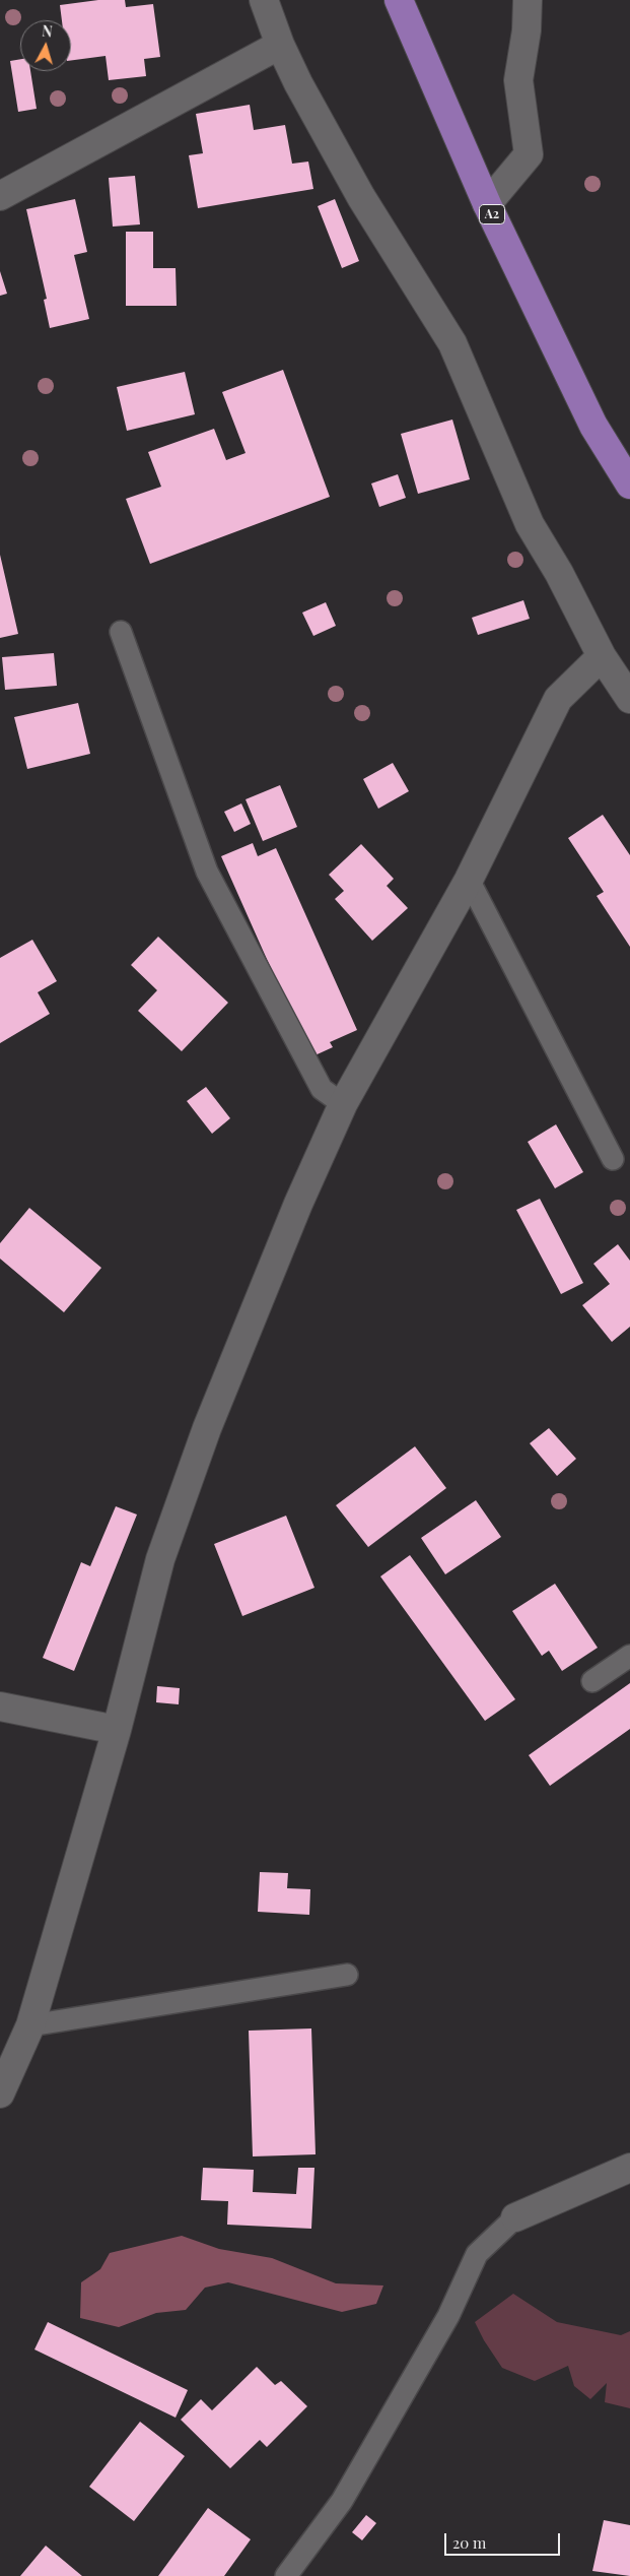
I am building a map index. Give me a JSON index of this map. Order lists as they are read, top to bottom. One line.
{"streets":{"main road":["A2"]},"scale_bar":"20 m","north":"top"}
